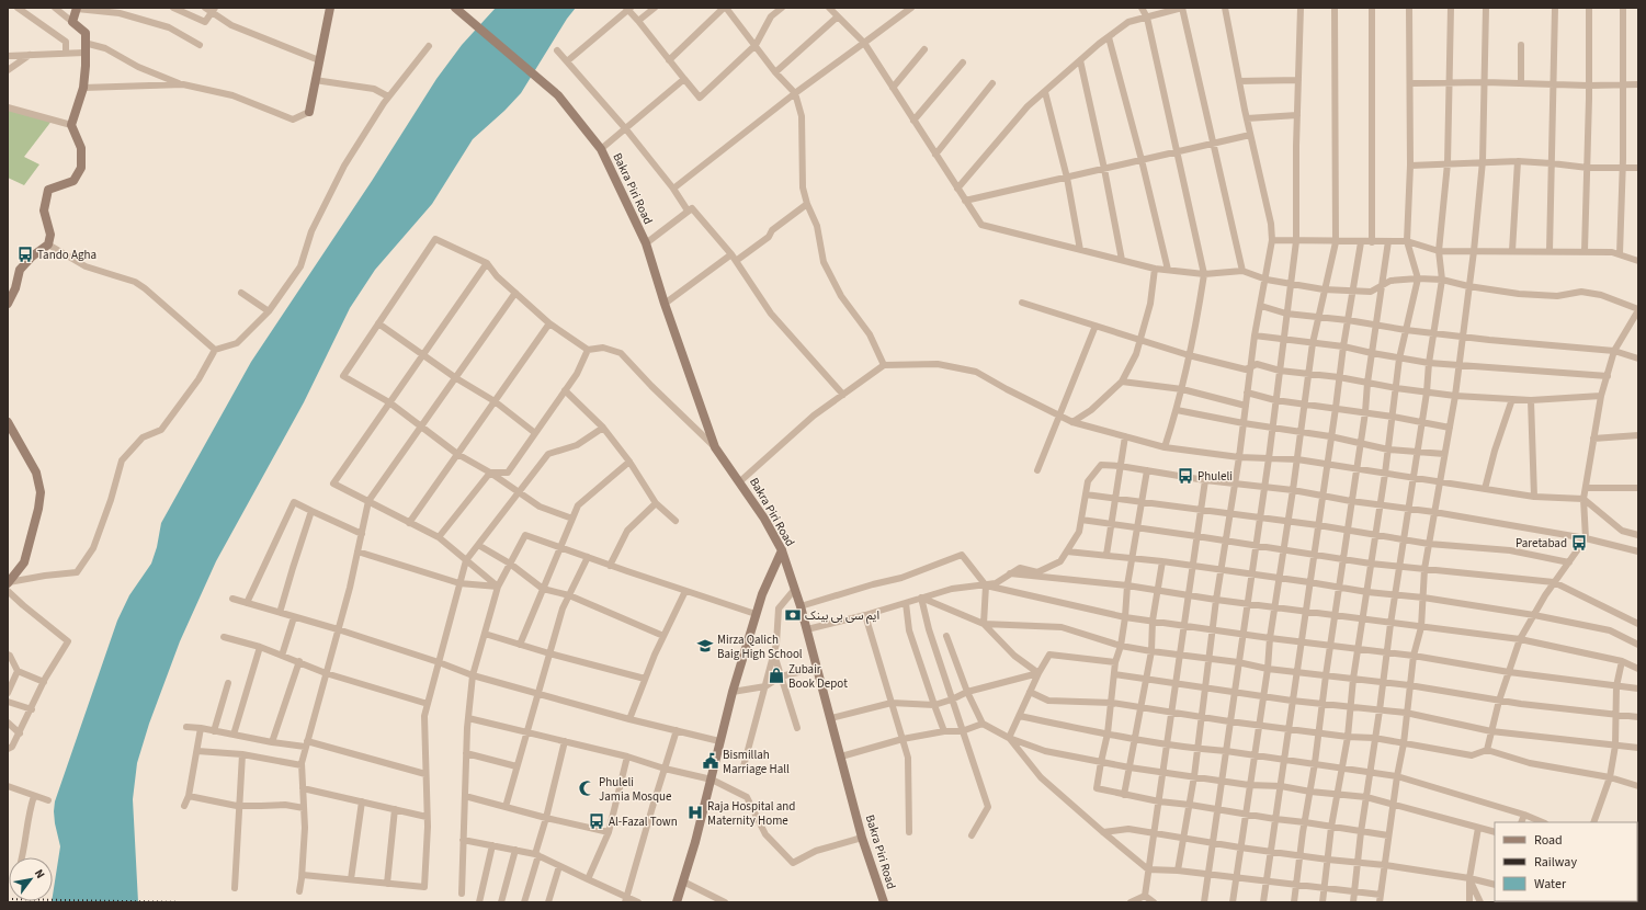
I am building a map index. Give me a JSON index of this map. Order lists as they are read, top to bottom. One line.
{"streets":{"street":["Bakra Piri Road"]},"places":{"bus stop":["Tando Agha","Phuleli","Paretabad","Al-Fazal Town"],"bank":["ایم سی بی بینک"],"school or university":["Mirza Qalich Baig High School"],"shop":["Zubair Book Depot"],"public building":["Bismillah Marriage Hall"],"mosque":["Phuleli Jamia Mosque"],"hospital":["Raja Hospital and Maternity Home"]},"legend":["Road","Railway","Water"],"north":"top right"}
